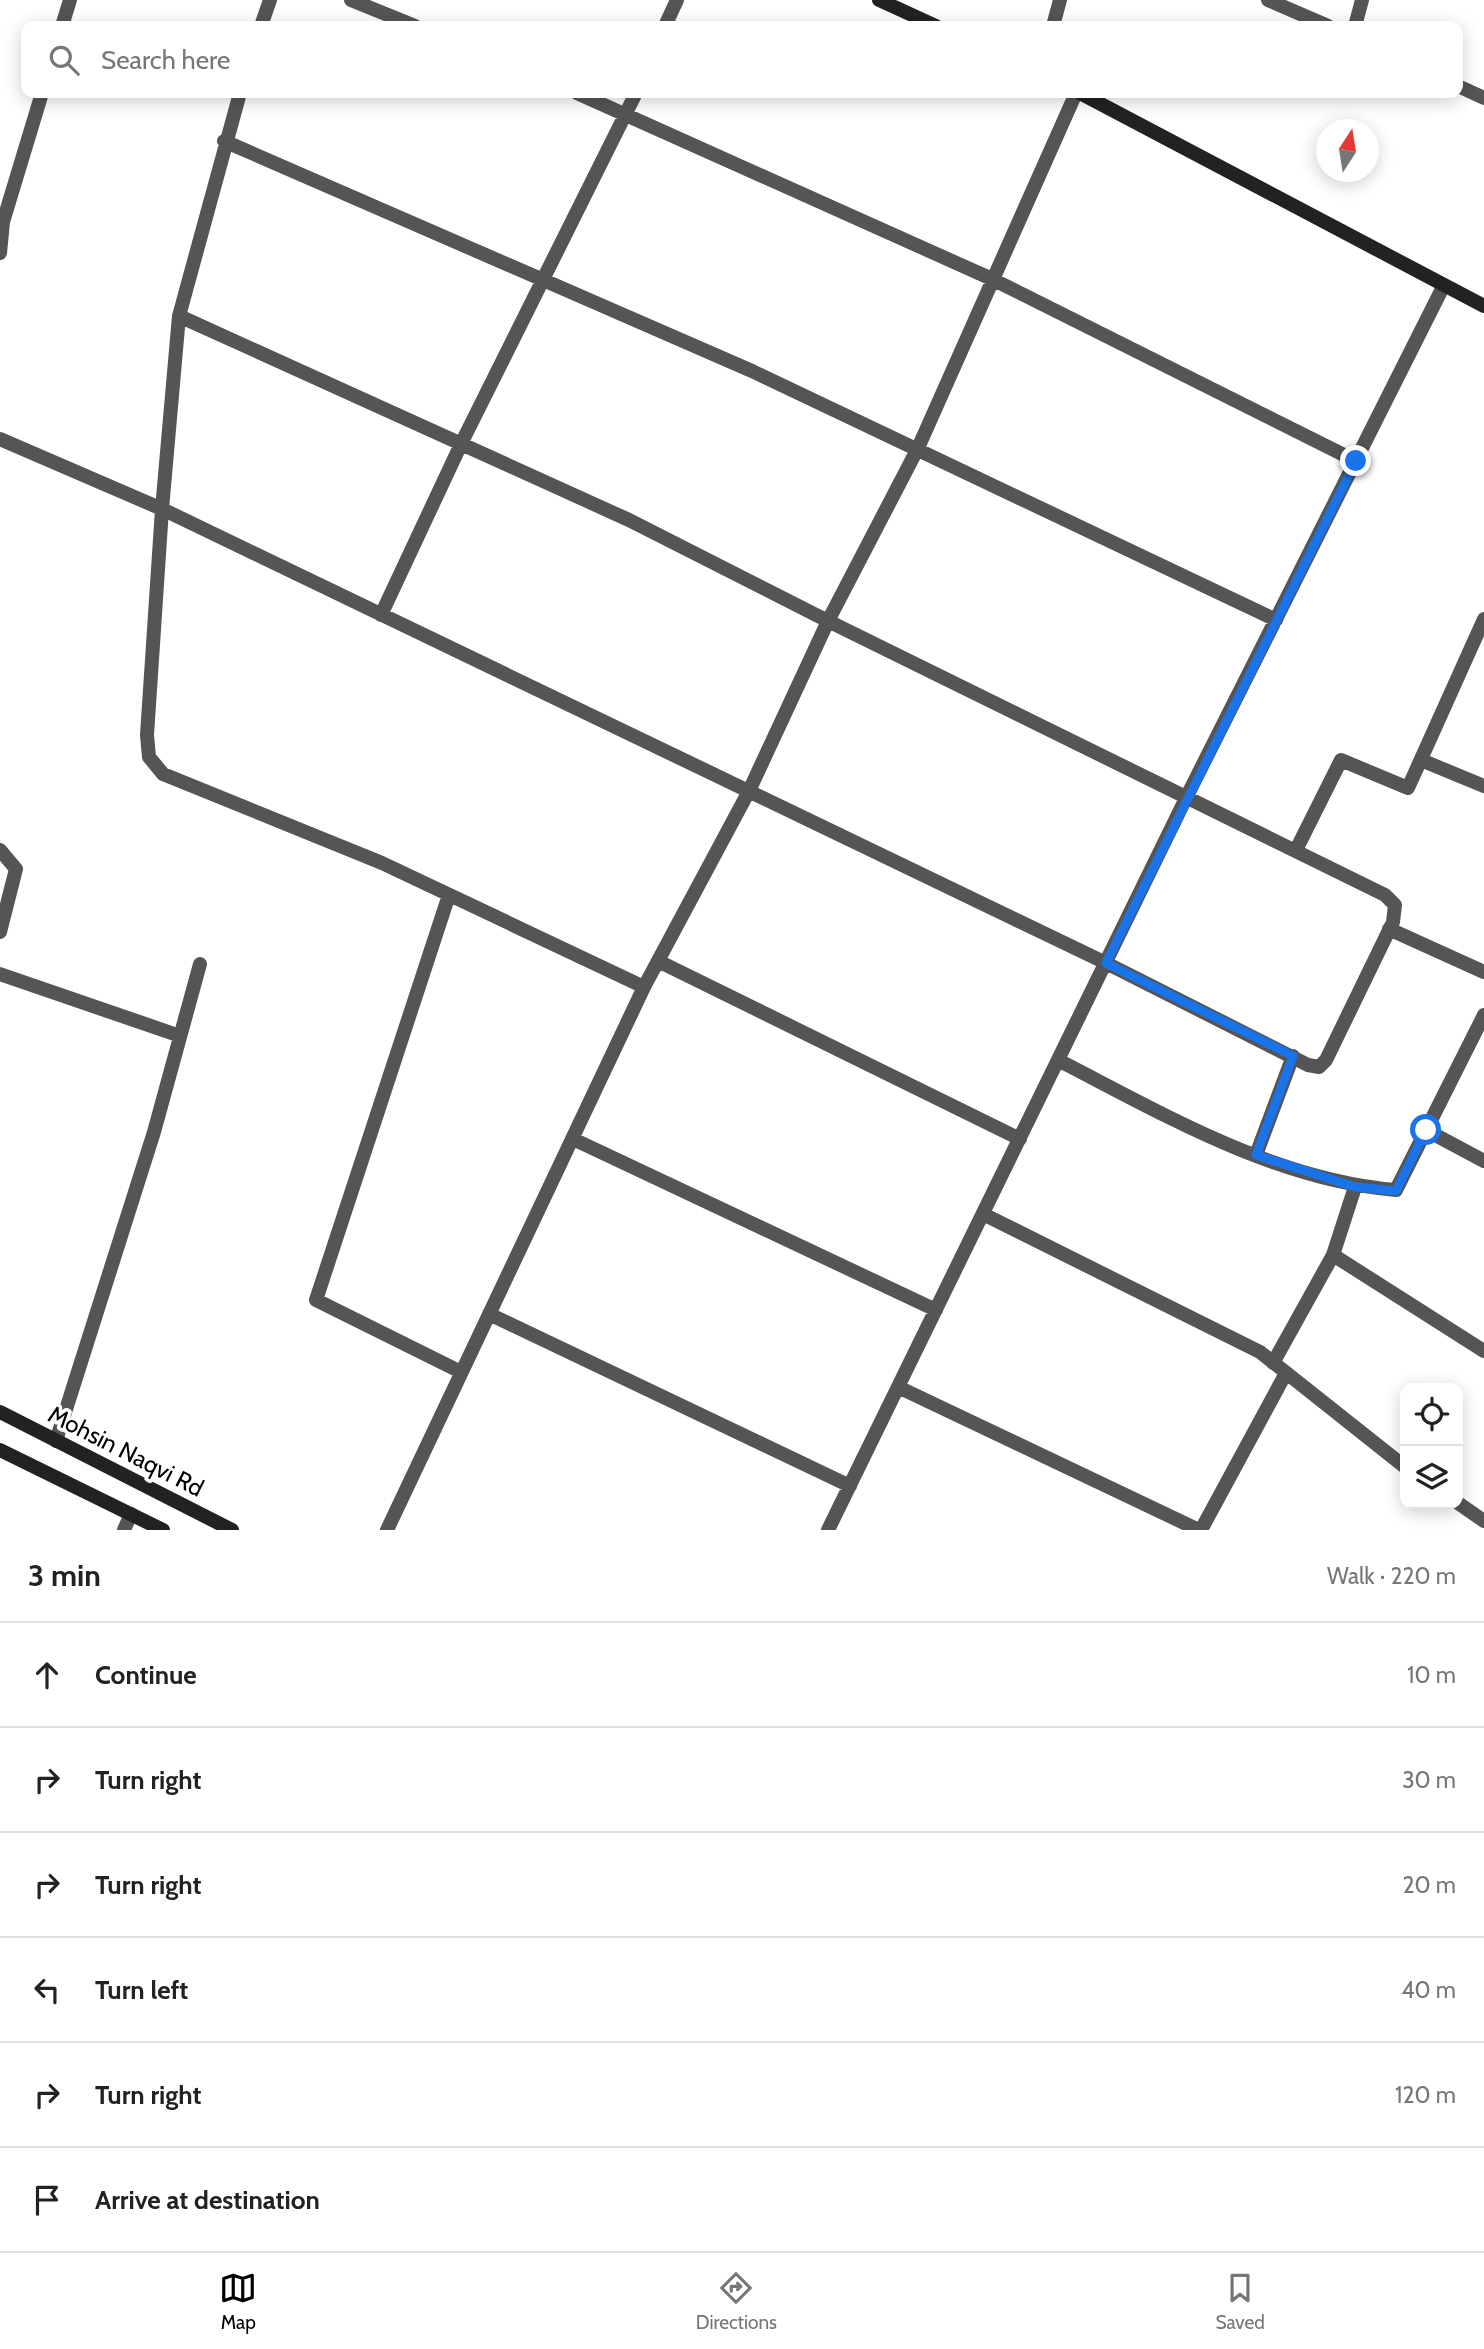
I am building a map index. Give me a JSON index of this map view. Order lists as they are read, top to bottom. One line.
{"streets":{"street":["Mohsin Naqvi Rd"]},"north":"top","page":{"search":"Search here","heading":["3 min","Walk · 220 m"],"list":[["Continue","10 m"],["Turn right","30 m"],["Turn right","20 m"],["Turn left","40 m"],["Turn right","120 m"],"Arrive at destination"],"nav":["Map","Directions","Saved"]}}
